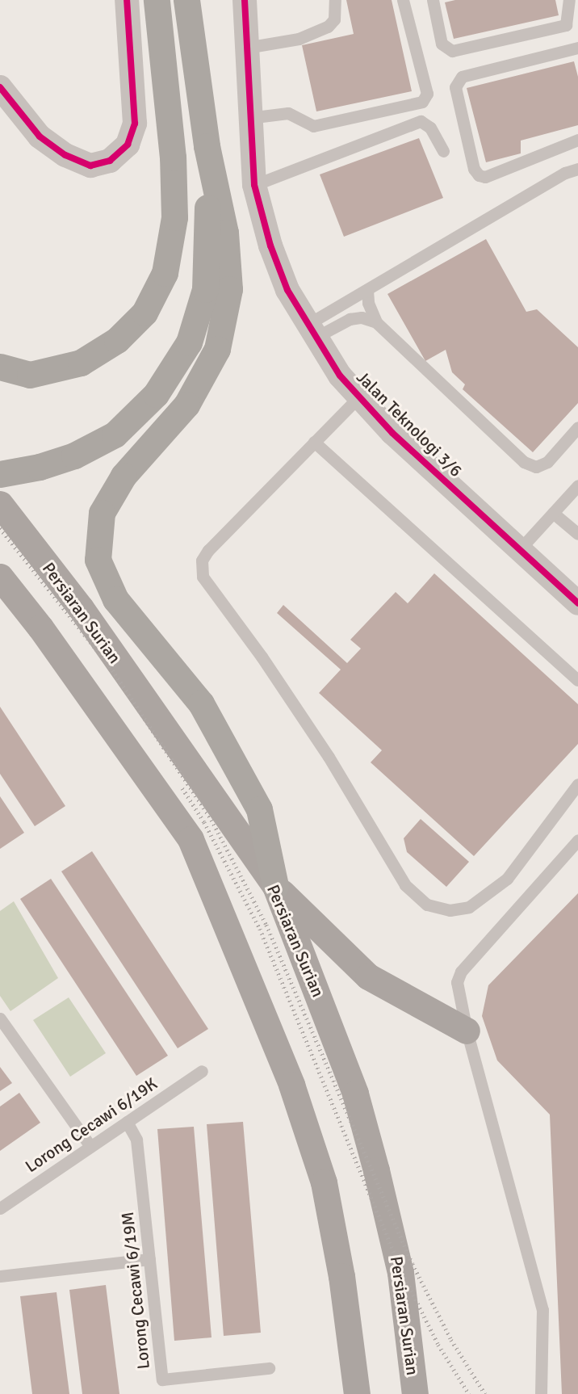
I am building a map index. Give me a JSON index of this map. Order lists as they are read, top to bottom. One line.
{"streets":{"main road":["Persiaran Surian"],"street":["Jalan Teknologi 3/6"],"lane":["Lorong Cecawi 6/19K","Lorong Cecawi 6/19M"]},"crossings":[["Lorong Cecawi 6/19K","Lorong Cecawi 6/19M"]]}
